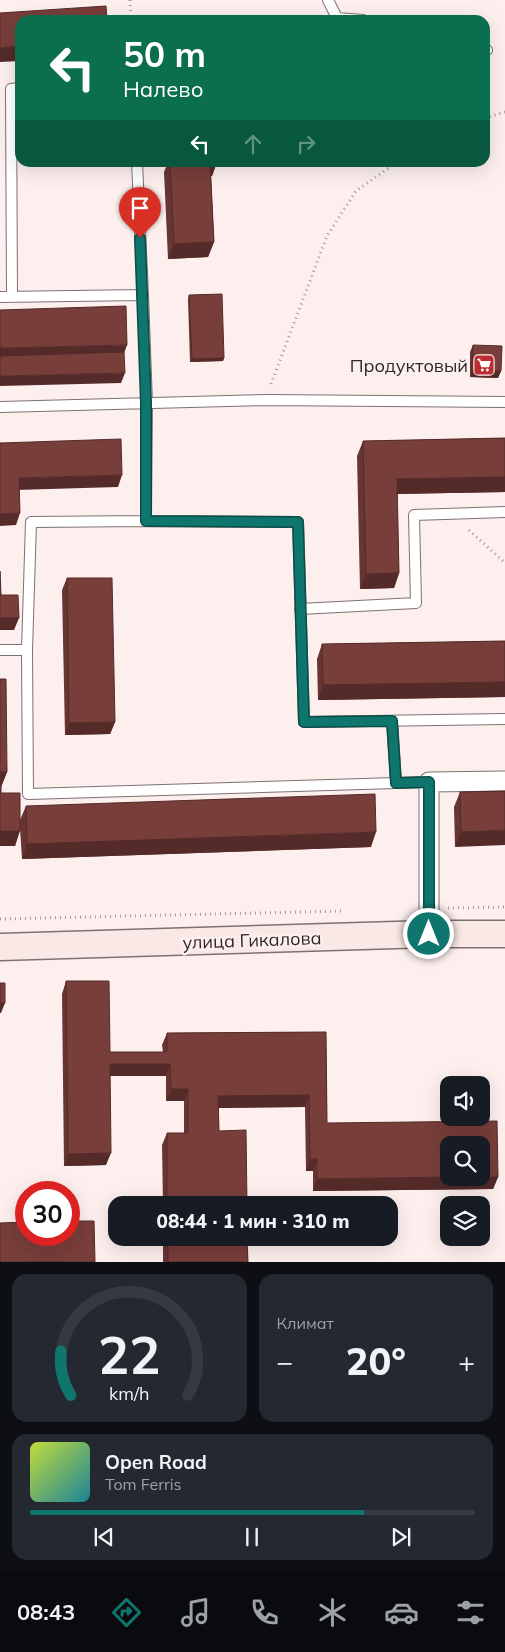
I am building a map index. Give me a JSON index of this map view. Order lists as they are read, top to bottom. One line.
{"streets":{"main road":["улица Гикалова"]},"places":{"supermarket":["Продуктовый"]},"page":{"turn":["50 m","Налево"],"limit":"30","trip":"08:44 · 1 мин · 310 m","tile":"Климат","heat":["−","20°","+"],"song":["Open Road","Tom Ferris"],"tabs":"08:43","gauge":["22","km/h"]}}
